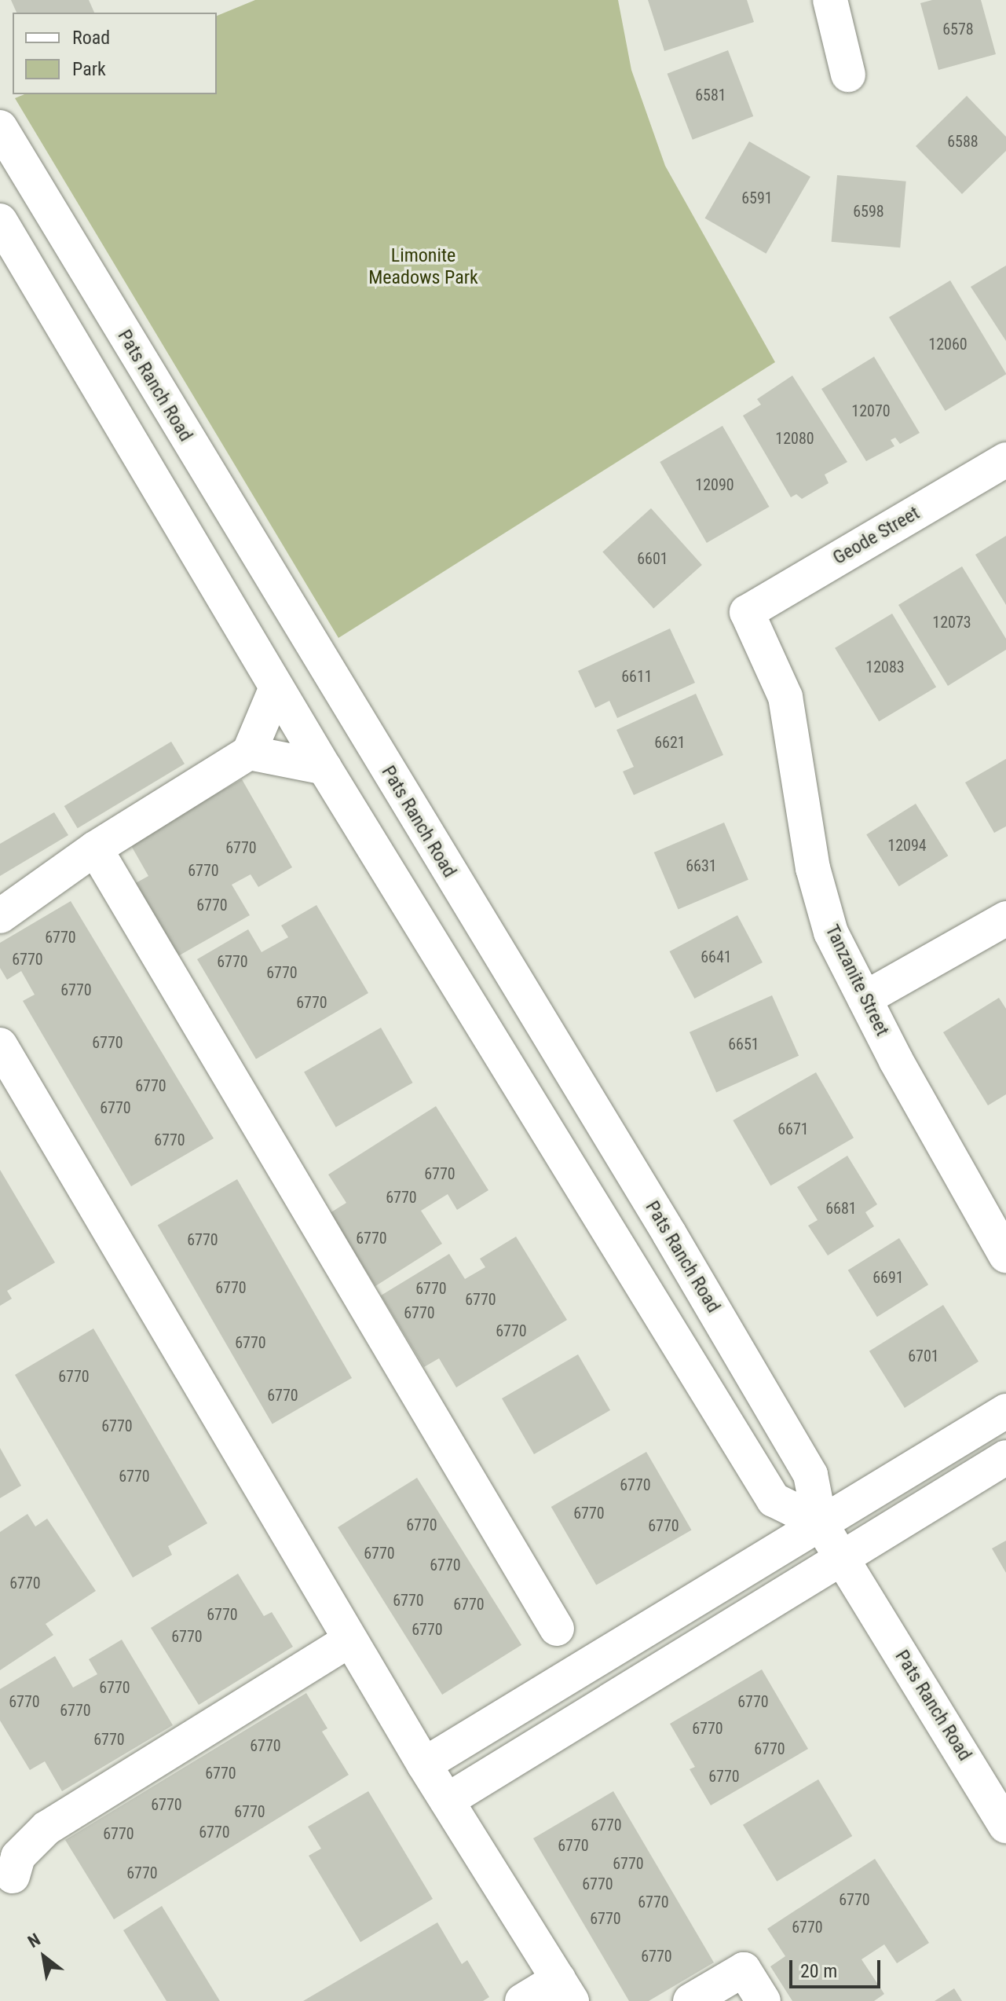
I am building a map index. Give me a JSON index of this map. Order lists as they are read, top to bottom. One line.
{"streets":{"street":["Pats Ranch Road","Geode Street","Tanzanite Street"]},"crossings":[["Geode Street","Tanzanite Street"]],"parks":["Limonite Meadows Park"],"house_numbers":["6578","6581","6588","6591","6598","12060","12070","12080","12090","6601","12073","12083","6611","6621","12094","6770","6631","6770","6770","6770","6641","6770","6770","6770","6770","6770","6770","6651","6770","6770","6671","6770","6770","6770","6681","6770","6770","6691","6770","6770","6770","6770","6770","6770","6701","6770","6770","6770","6770","6770","6770","6770","6770","6770","6770","6770","6770","6770","6770","6770","6770","6770","6770","6770","6770","6770","6770","6770","6770","6770","6770","6770","6770","6770","6770","6770","6770","6770","6770","6770","6770","6770","6770","6770","6770"],"legend":["Road","Park"],"scale_bar":"20 m","north":"top left"}
